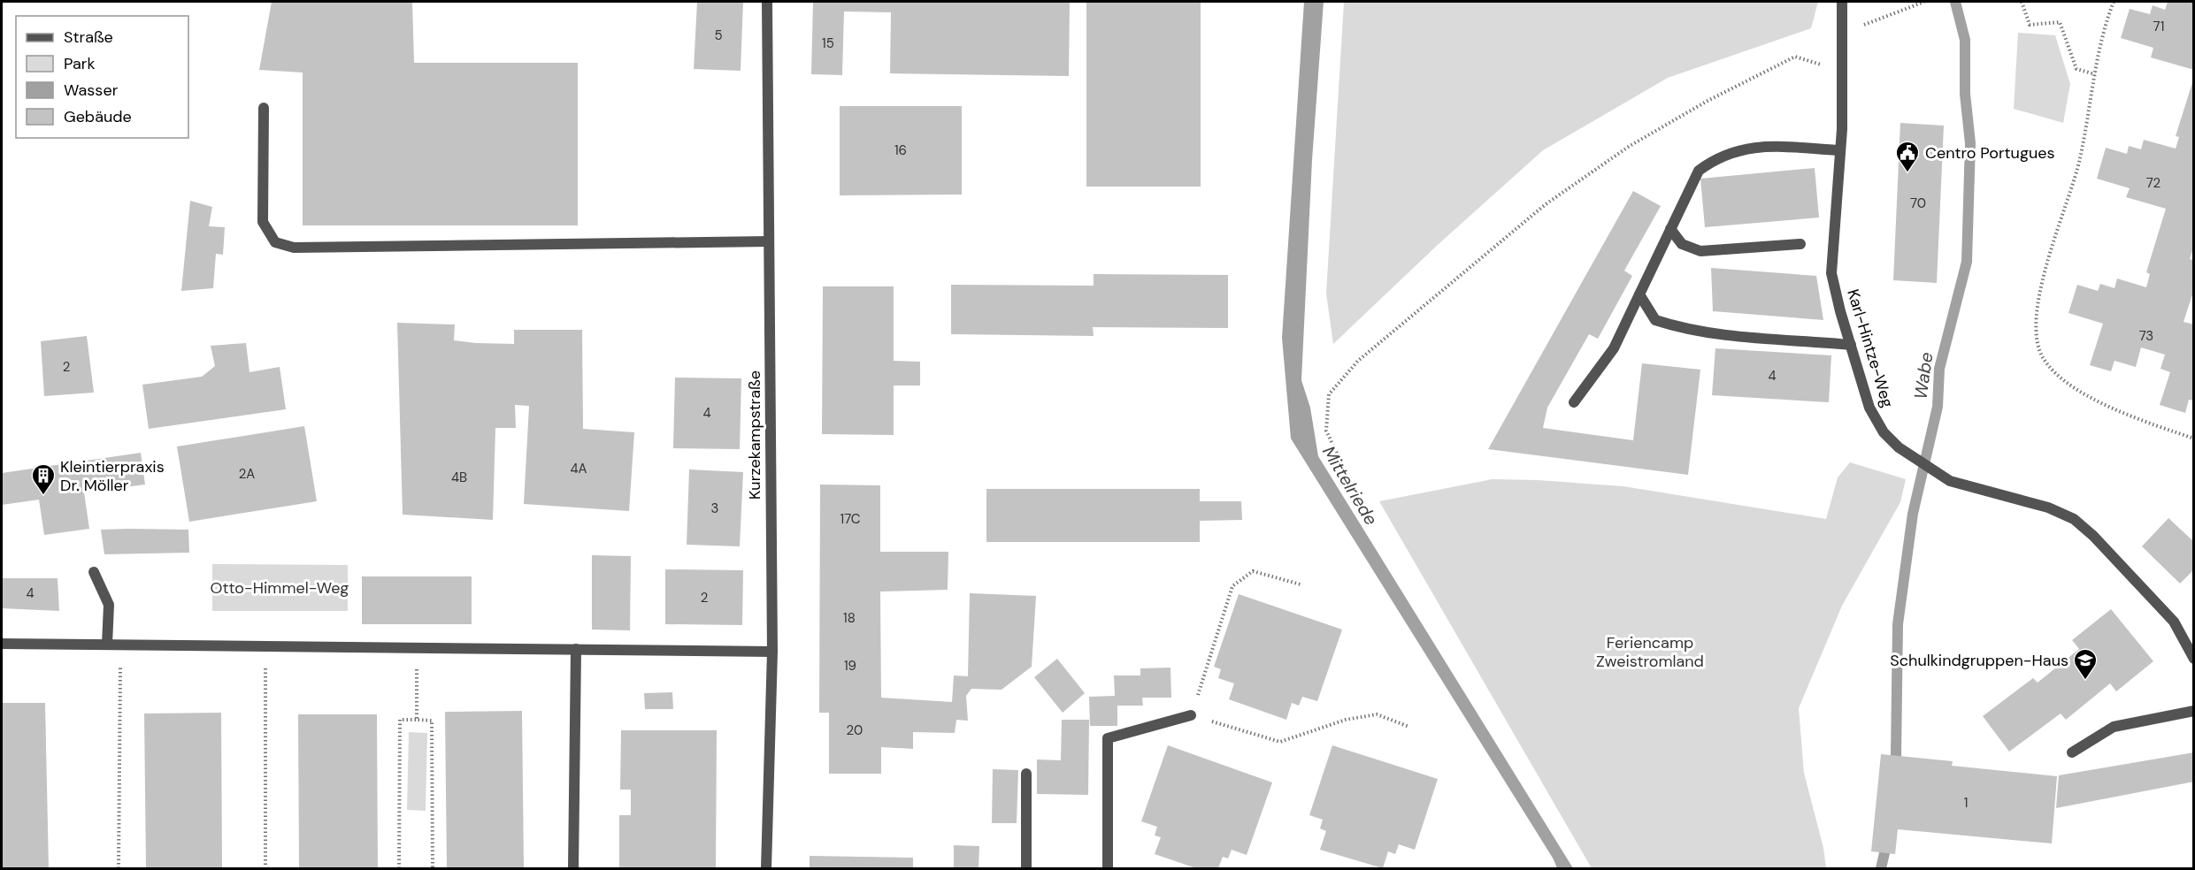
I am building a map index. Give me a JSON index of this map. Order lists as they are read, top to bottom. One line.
{"streets":{"street":["Karl-Hintze-Weg","Kurzekampstraße"]},"water":["Wabe","Mittelriede"],"parks":["Otto-Himmel-Weg","Feriencamp Zweistromland"],"places":{"public building":["Centro Portugues"],"building":["Kleintierpraxis Dr. Möller"],"school or university":["Schulkindgruppen-Haus"]},"house_numbers":["71","5","15","16","72","70","73","2","4","4","4A","2A","4B","3","17C","4","2","18","19","20","1"],"legend":["Straße","Park","Wasser","Gebäude"]}
